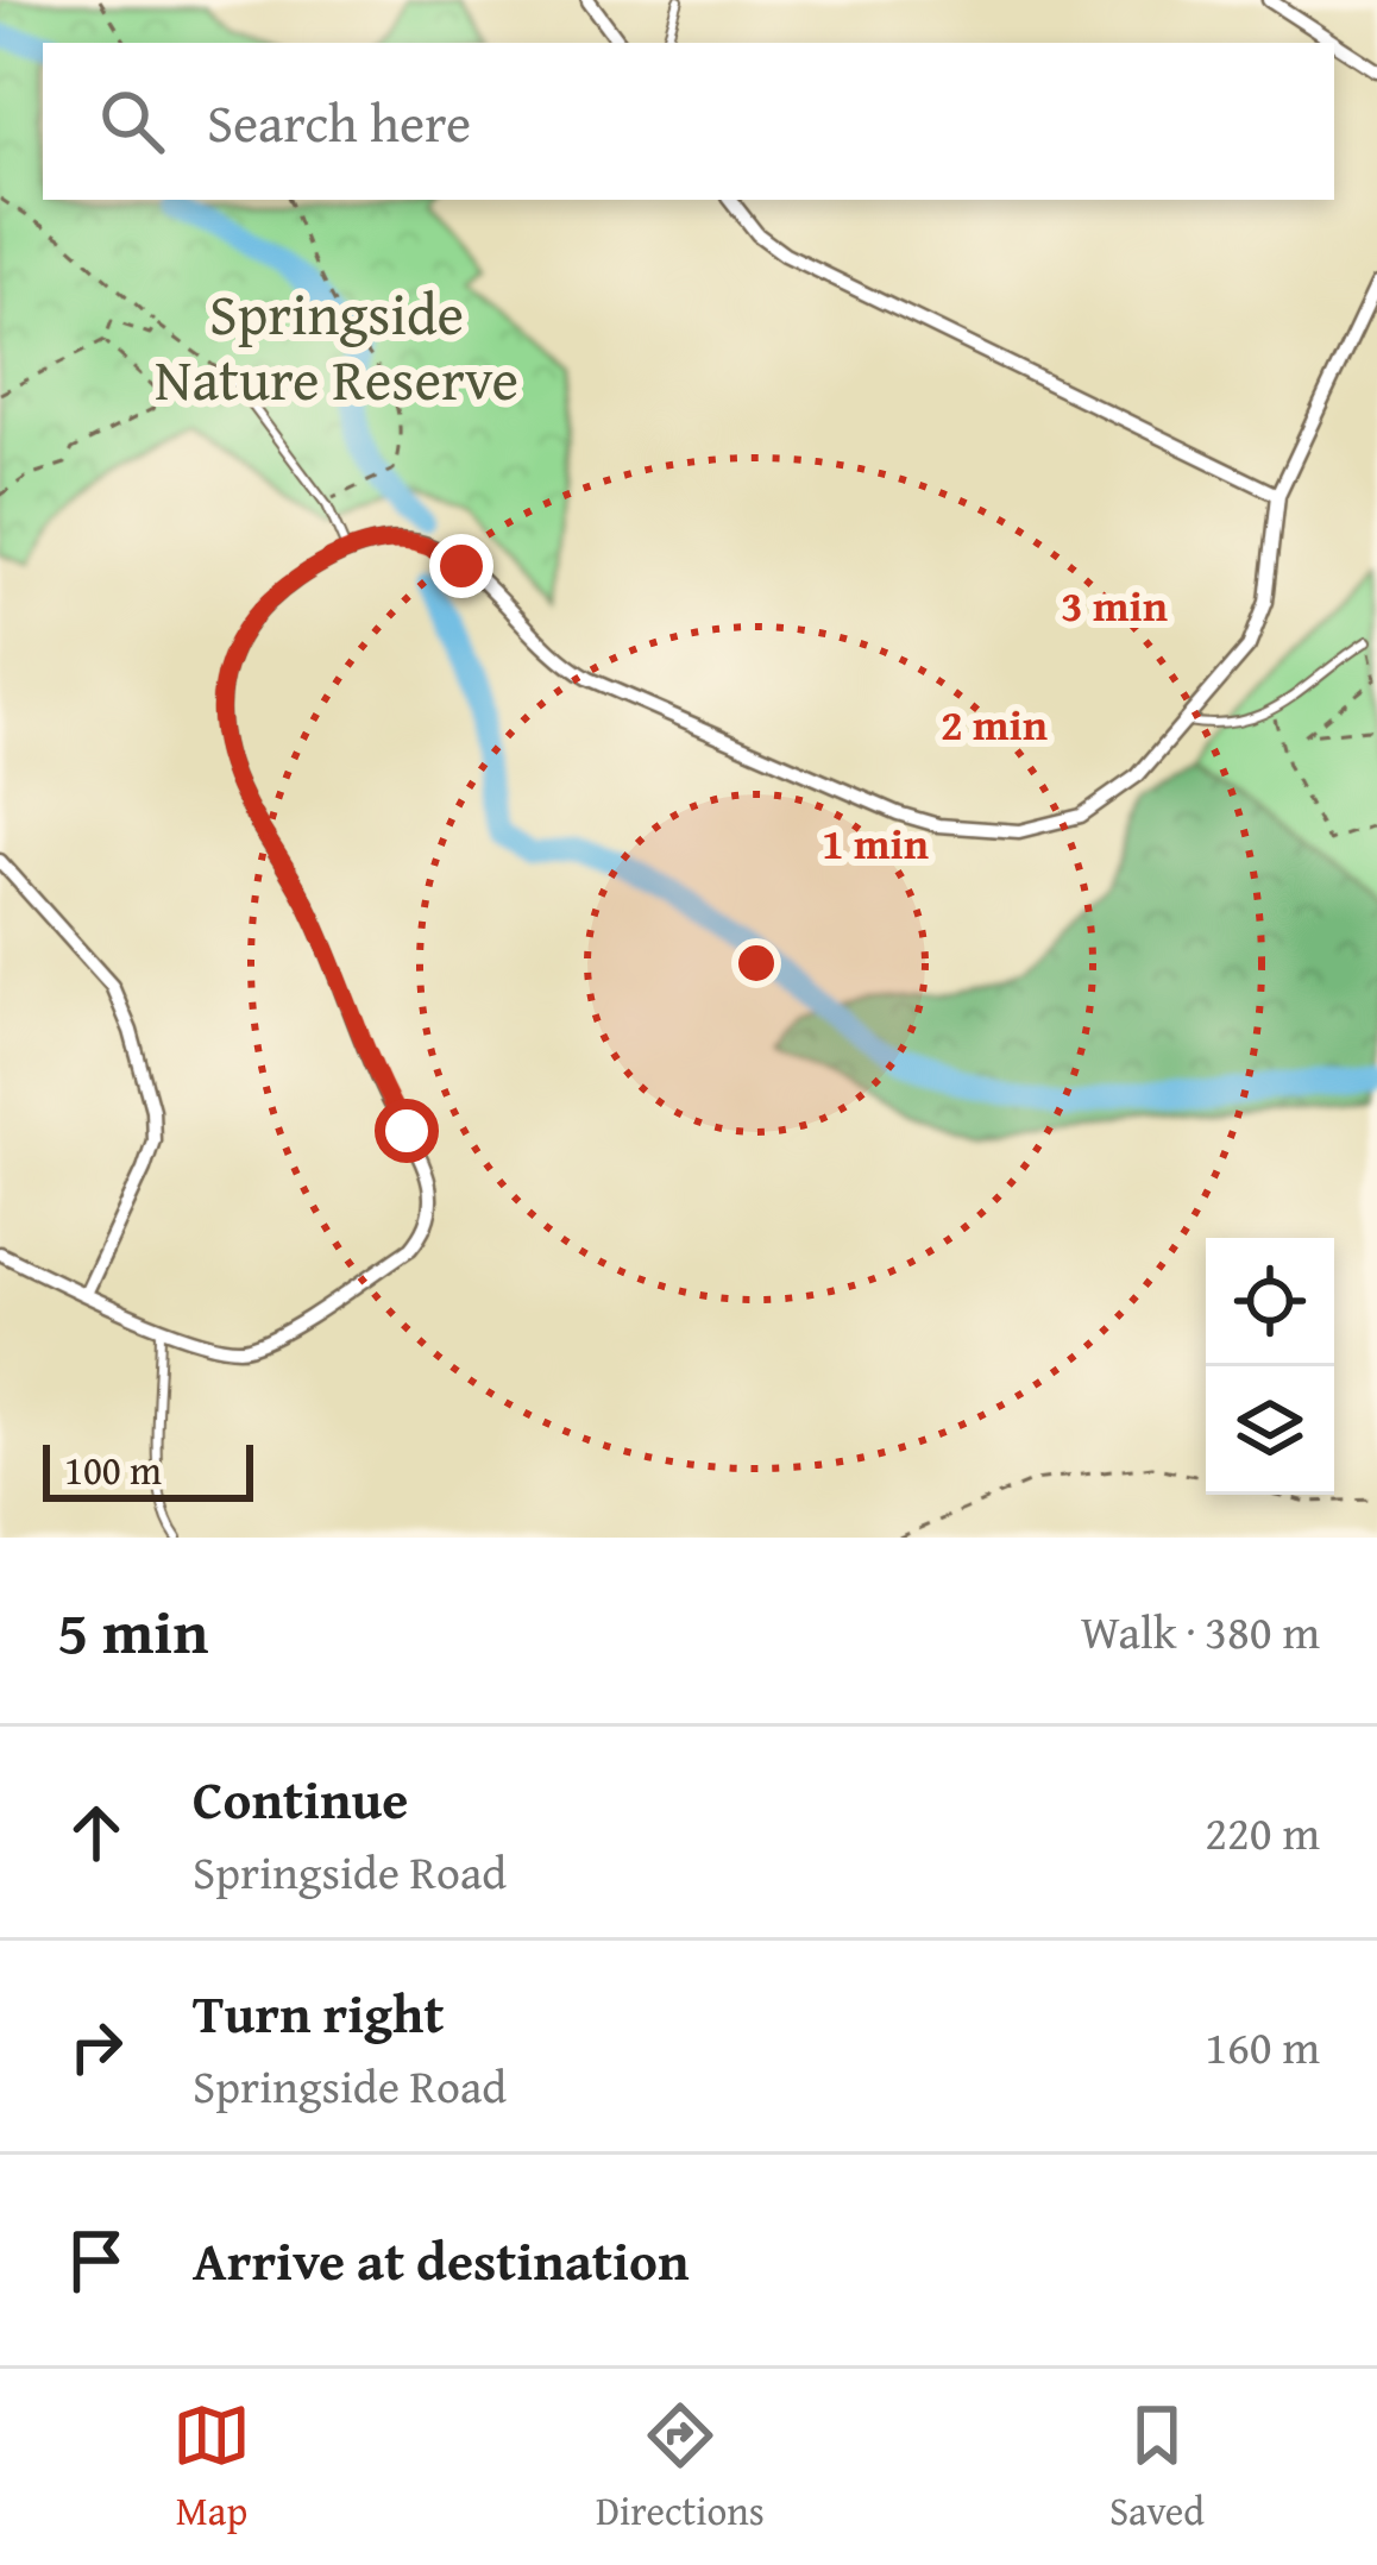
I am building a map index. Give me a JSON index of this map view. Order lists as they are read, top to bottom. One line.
{"parks":["Springside Nature Reserve"],"scale_bar":"100 m","page":{"search":"Search here","scale":"100 m","heading":["5 min","Walk · 380 m"],"list":[["Continue","Springside Road","220 m"],["Turn right","Springside Road","160 m"],"Arrive at destination"],"nav":["Map","Directions","Saved"]},"rings":["3 min","2 min","1 min"]}
